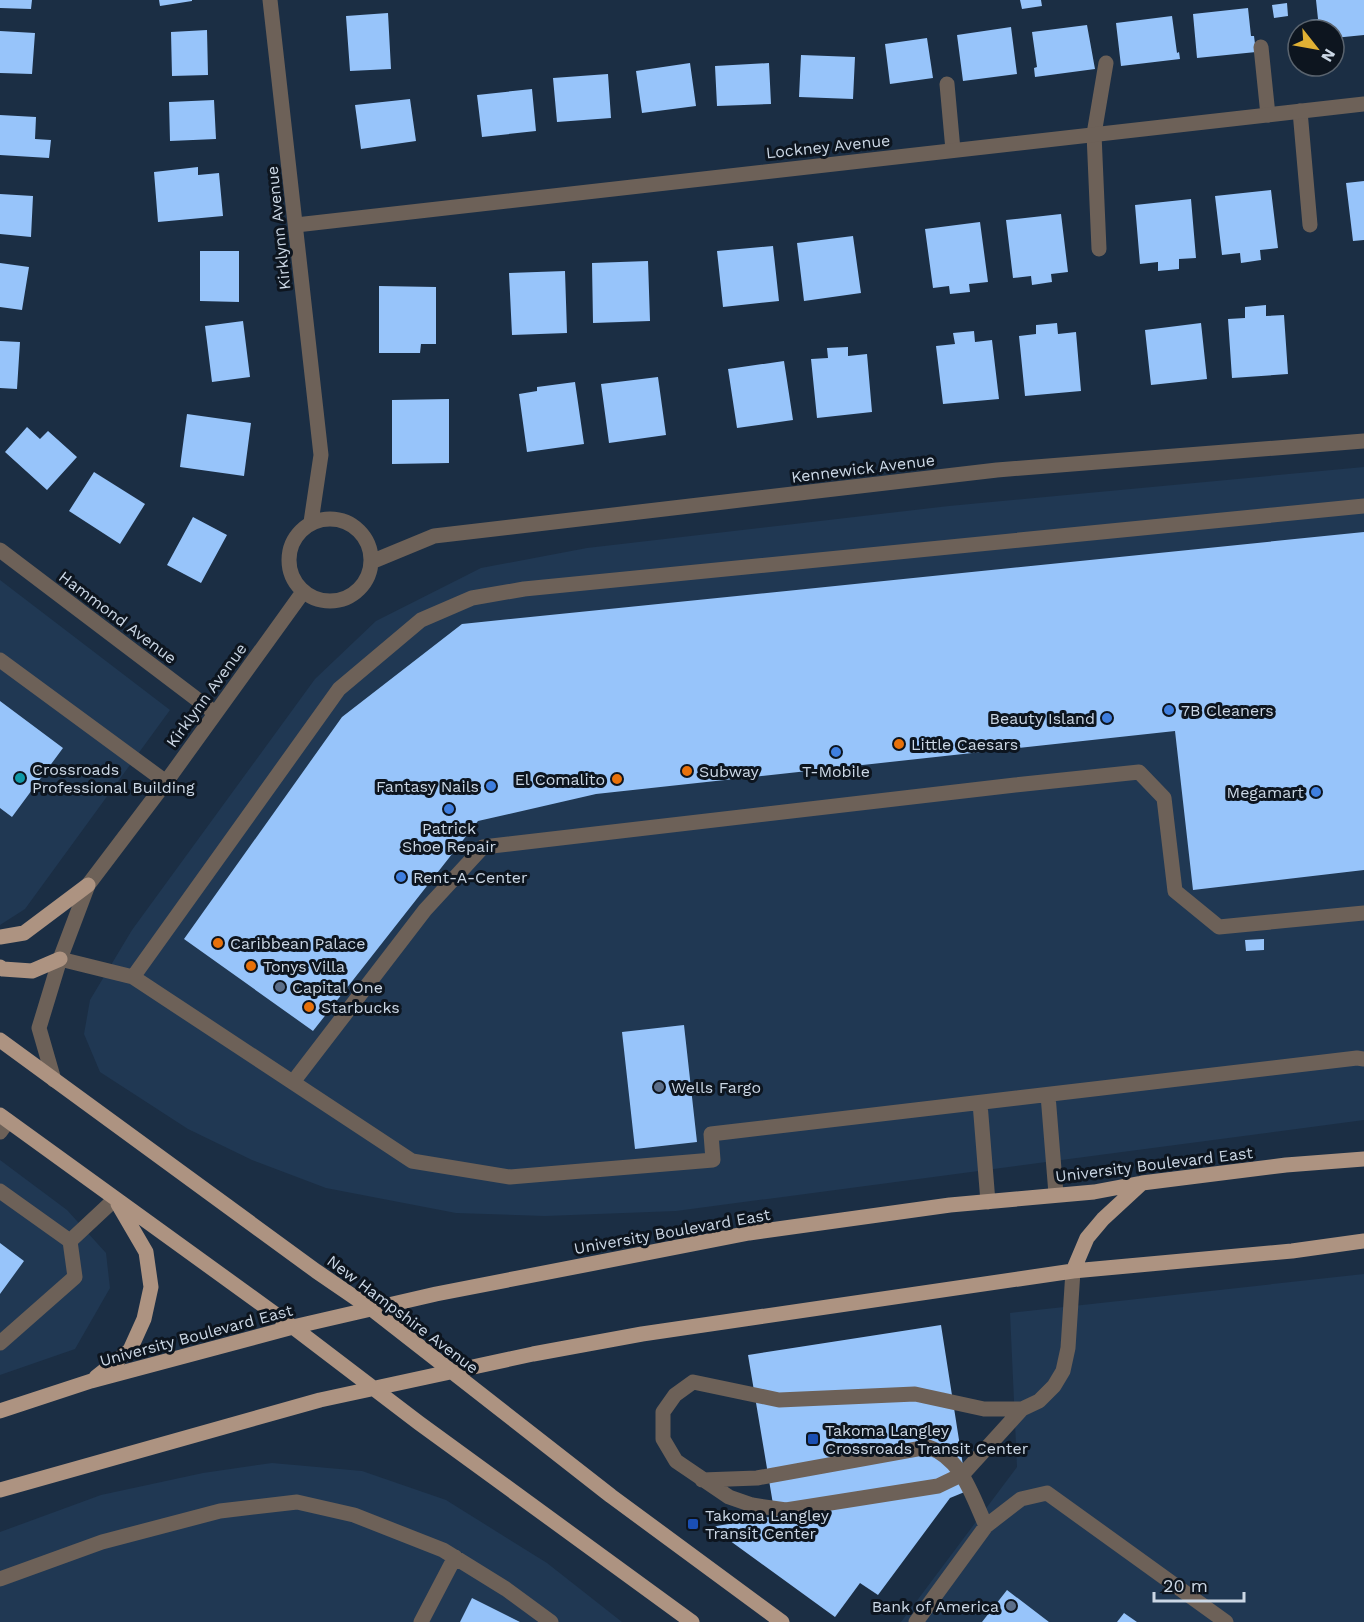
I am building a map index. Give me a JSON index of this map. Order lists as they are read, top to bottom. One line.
{"streets":{"main road":["University Boulevard East","New Hampshire Avenue"],"street":["Lockney Avenue","Kirklynn Avenue","Kennewick Avenue","Hammond Avenue"]},"crossings":[["Lockney Avenue","Kirklynn Avenue"],["Kirklynn Avenue","Kennewick Avenue"],["Kirklynn Avenue","Hammond Avenue"],["Kirklynn Avenue","New Hampshire Avenue"],["University Boulevard East","New Hampshire Avenue"]],"places":{"other":["7B Cleaners","Beauty Island","Little Caesars","T-Mobile","Subway","Crossroads Professional Building","El Comalito","Fantasy Nails","Megamart","Patrick Shoe Repair","Rent-A-Center","Caribbean Palace","Tonys Villa","Capital One","Starbucks","Wells Fargo","Bank of America"],"transit":["Takoma Langley Crossroads Transit Center","Takoma Langley Transit Center"]},"scale_bar":"20 m","north":"bottom right"}
